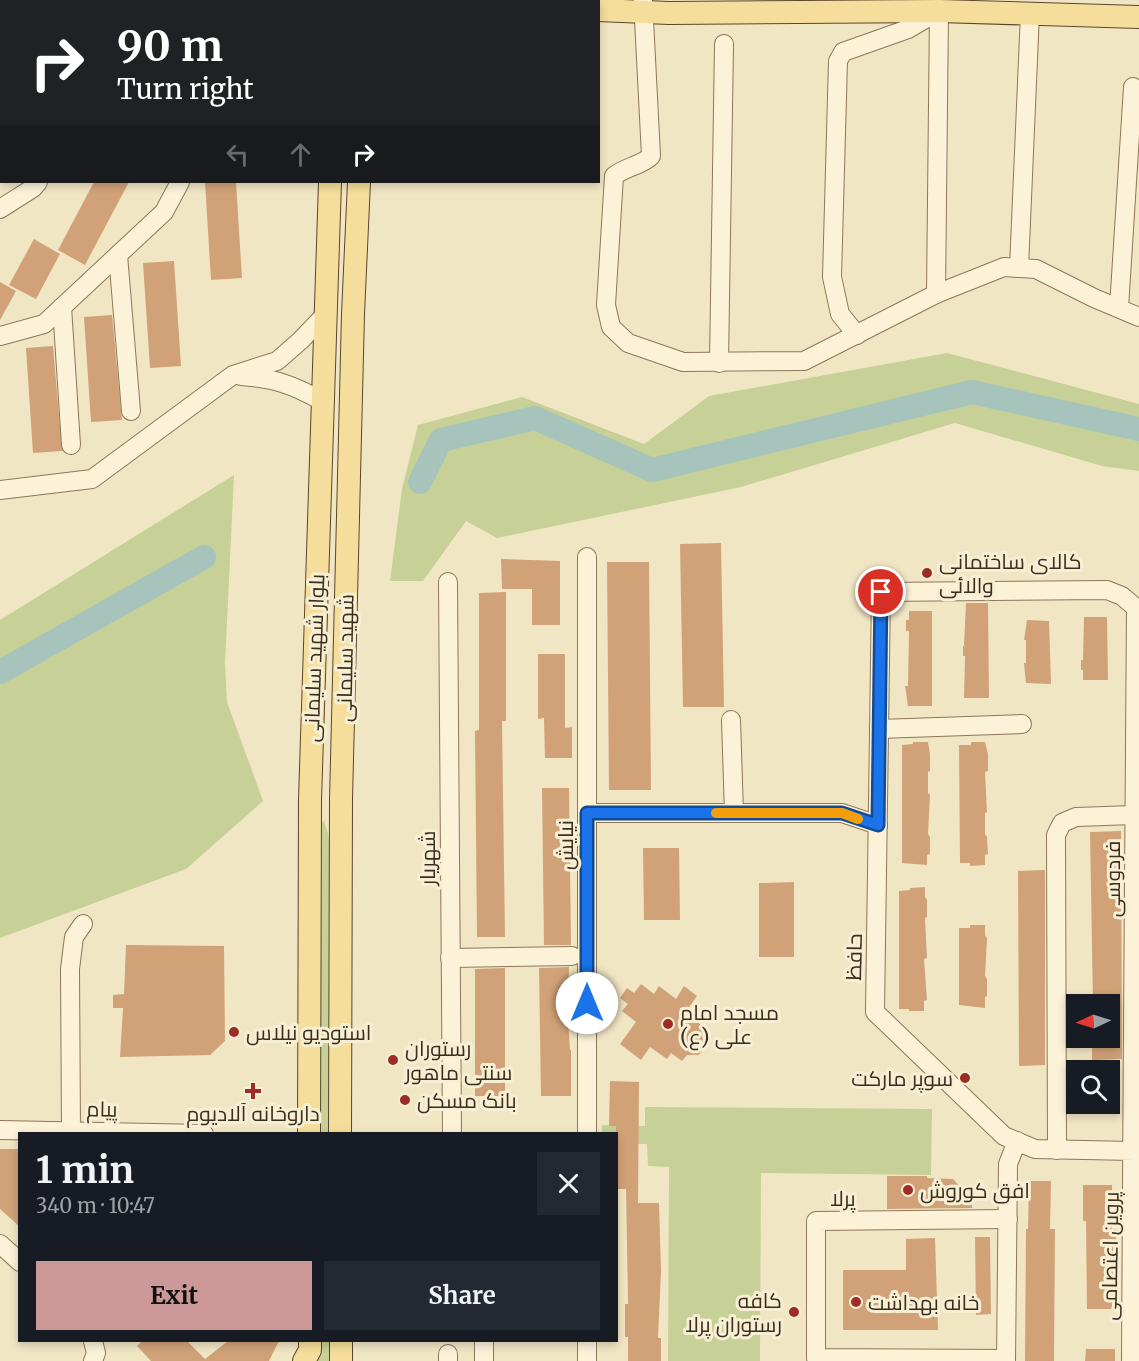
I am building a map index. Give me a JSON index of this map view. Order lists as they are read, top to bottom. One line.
{"streets":{"main road":["بلوار شهید سلیمانی","شهید سلیمانی"],"street":["نیایش","شهریار","فردوسی","حافظ","پیام","پرلا","پروین اعتصامی"]},"crossings":[["فردوسی","حافظ"],["فردوسی","پروین اعتصامی"],["حافظ","پروین اعتصامی"]],"places":{"other":["کالای ساختمانی والائی","مسجد امام علی (ع)","استودیو نیلاس","رستوران سنتی ماهور","سوپر مارکت","بانک مسکن","افق کوروش","خانه بهداشت","کافه رستوران پرلا"],"health":["داروخانه آلادیوم"]},"north":"left","page":{"turn":["90 m","Turn right"],"heading":["1 min","340 m · 10:47"],"buttons":["Exit","Share"]}}
